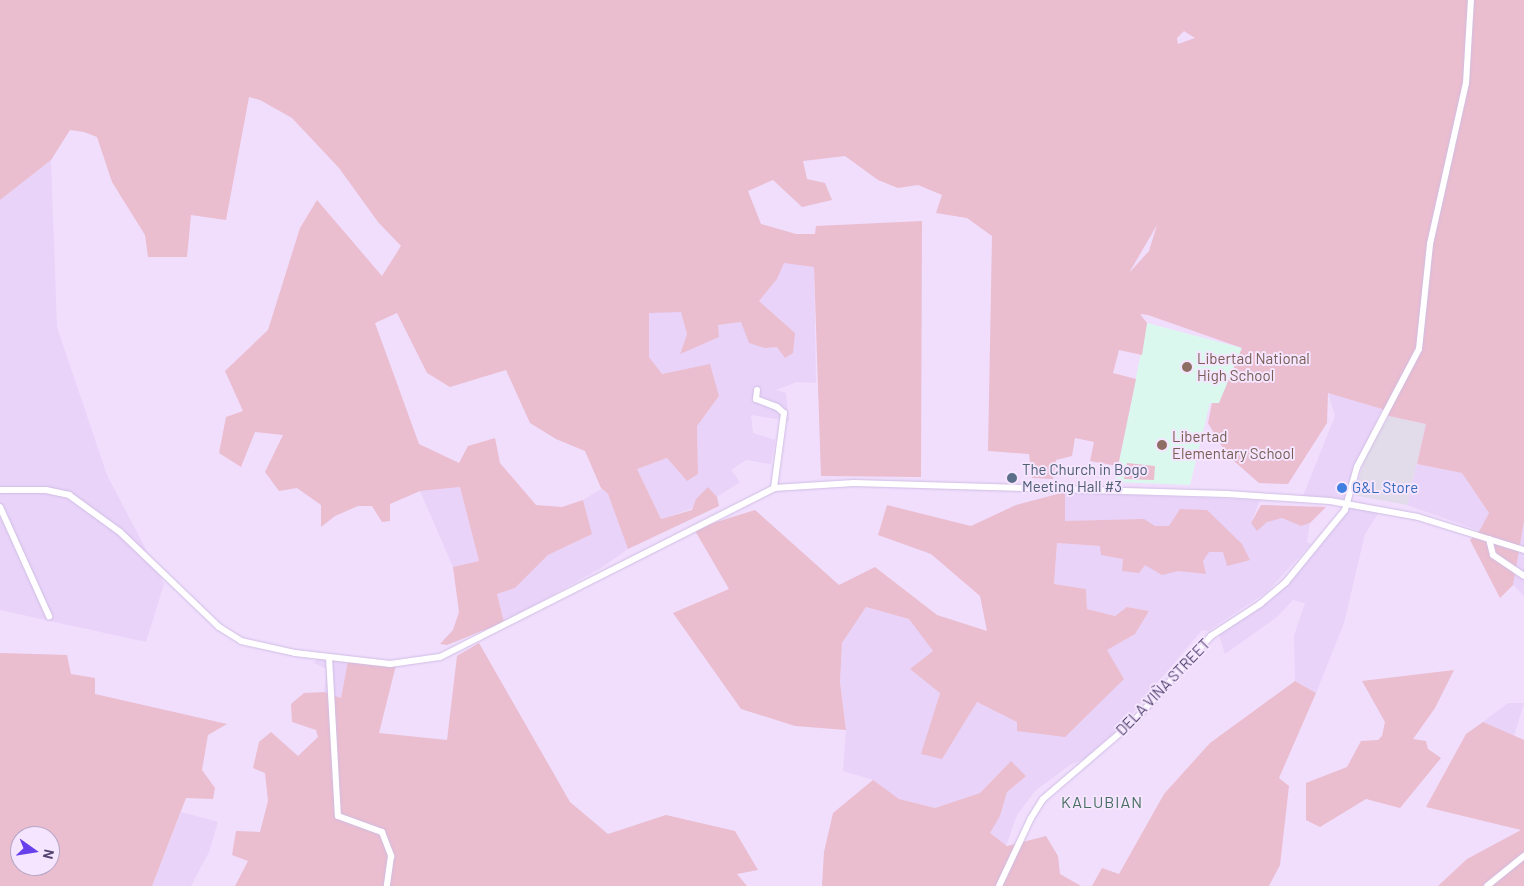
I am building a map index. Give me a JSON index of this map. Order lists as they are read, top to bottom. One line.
{"streets":{"street":["DELA VIÑA STREET"]},"districts":["KALUBIAN"],"places":["Libertad National High School","Libertad Elementary School","The Church in Bogo Meeting Hall #3","G&L Store"],"north":"right"}
